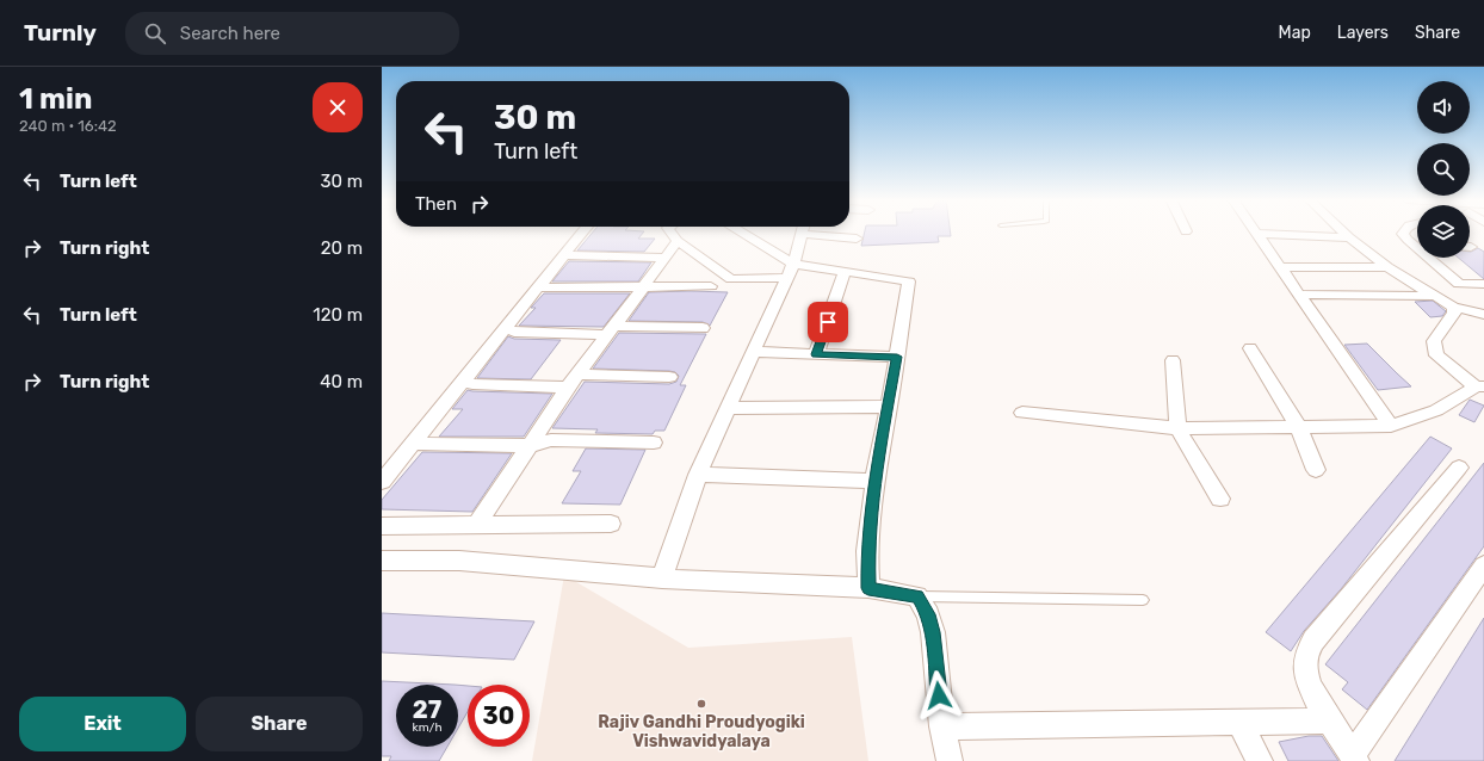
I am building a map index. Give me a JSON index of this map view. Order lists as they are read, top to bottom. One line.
{"places":["Rajiv Gandhi Proudyogiki Vishwavidyalaya"],"page":{"header":"Turnly","search":"Search here","nav":["Map","Layers","Share"],"heading":["1 min","240 m · 16:42"],"turn":["30 m","Turn left"],"list":[{"name":"Turn left","value":"30 m"},{"name":"Turn right","value":"20 m"},{"name":"Turn left","value":"120 m"},{"name":"Turn right","value":"40 m"}],"then":"Then","speed":"27 km/h","limit":"30","buttons":["Exit","Share"]}}
